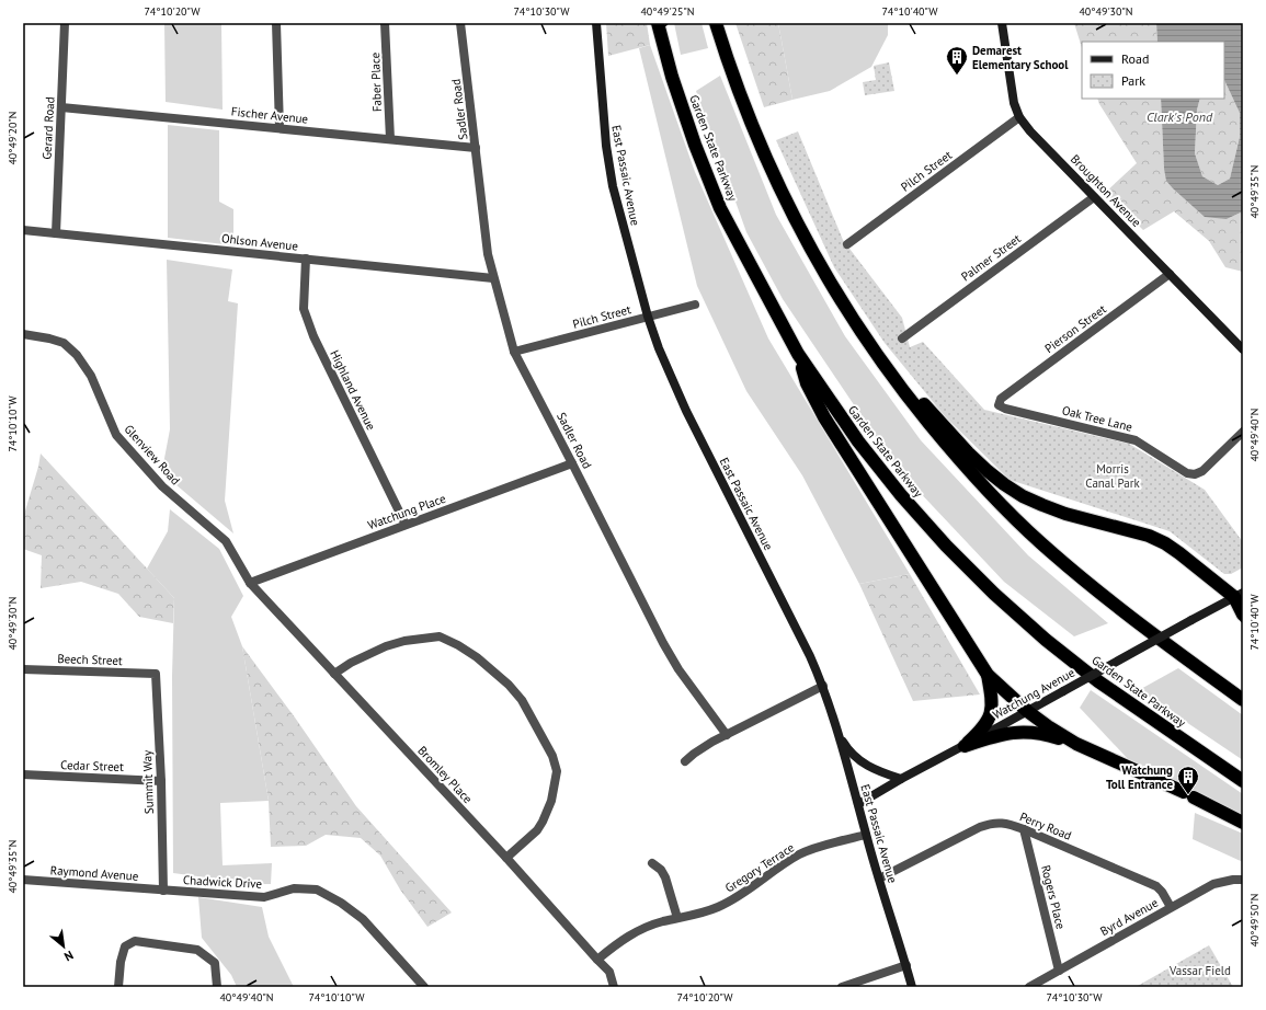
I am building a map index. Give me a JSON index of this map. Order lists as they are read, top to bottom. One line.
{"streets":{"highway":["Garden State Parkway"],"main road":["East Passaic Avenue","Broughton Avenue","Watchung Avenue"],"street":["Faber Place","Sadler Road","Fischer Avenue","Gerard Road","Pilch Street","Ohlson Avenue","Palmer Street","Pierson Street","Highland Avenue","Oak Tree Lane","Glenview Road","Watchung Place","Beech Street","Cedar Street","Bromley Place","Summit Way","Perry Road","Gregory Terrace","Raymond Avenue","Chadwick Drive","Rogers Place","Byrd Avenue"]},"crossings":[["Faber Place","Fischer Avenue"],["Sadler Road","Fischer Avenue"],["Sadler Road","Pilch Street"],["Sadler Road","Ohlson Avenue"],["Sadler Road","Watchung Place"],["Fischer Avenue","Gerard Road"],["Gerard Road","Ohlson Avenue"],["Pilch Street","East Passaic Avenue"],["Pilch Street","Broughton Avenue"],["East Passaic Avenue","Watchung Avenue"],["East Passaic Avenue","Perry Road"],["East Passaic Avenue","Gregory Terrace"],["Broughton Avenue","Palmer Street"],["Broughton Avenue","Pierson Street"],["Ohlson Avenue","Highland Avenue"],["Pierson Street","Oak Tree Lane"],["Highland Avenue","Watchung Place"],["Glenview Road","Watchung Place"],["Glenview Road","Bromley Place"],["Watchung Place","Bromley Place"],["Beech Street","Summit Way"],["Cedar Street","Summit Way"],["Bromley Place","Gregory Terrace"],["Summit Way","Raymond Avenue"],["Summit Way","Chadwick Drive"],["Perry Road","Rogers Place"],["Perry Road","Byrd Avenue"],["Raymond Avenue","Chadwick Drive"],["Rogers Place","Byrd Avenue"]],"water":["Clark's Pond"],"parks":["Morris Canal Park","Vassar Field"],"places":{"building":["Demarest Elementary School","Watchung Toll Entrance"]},"legend":["Road","Park"],"north":"bottom right","coordinates":["74°10'20\"W","74°10'30\"W","40°49'25\"N","74°10'40\"W","40°49'30\"N","40°49'20\"N","40°49'35\"N","74°10'10\"W","40°49'40\"N","40°49'50\"N"]}
